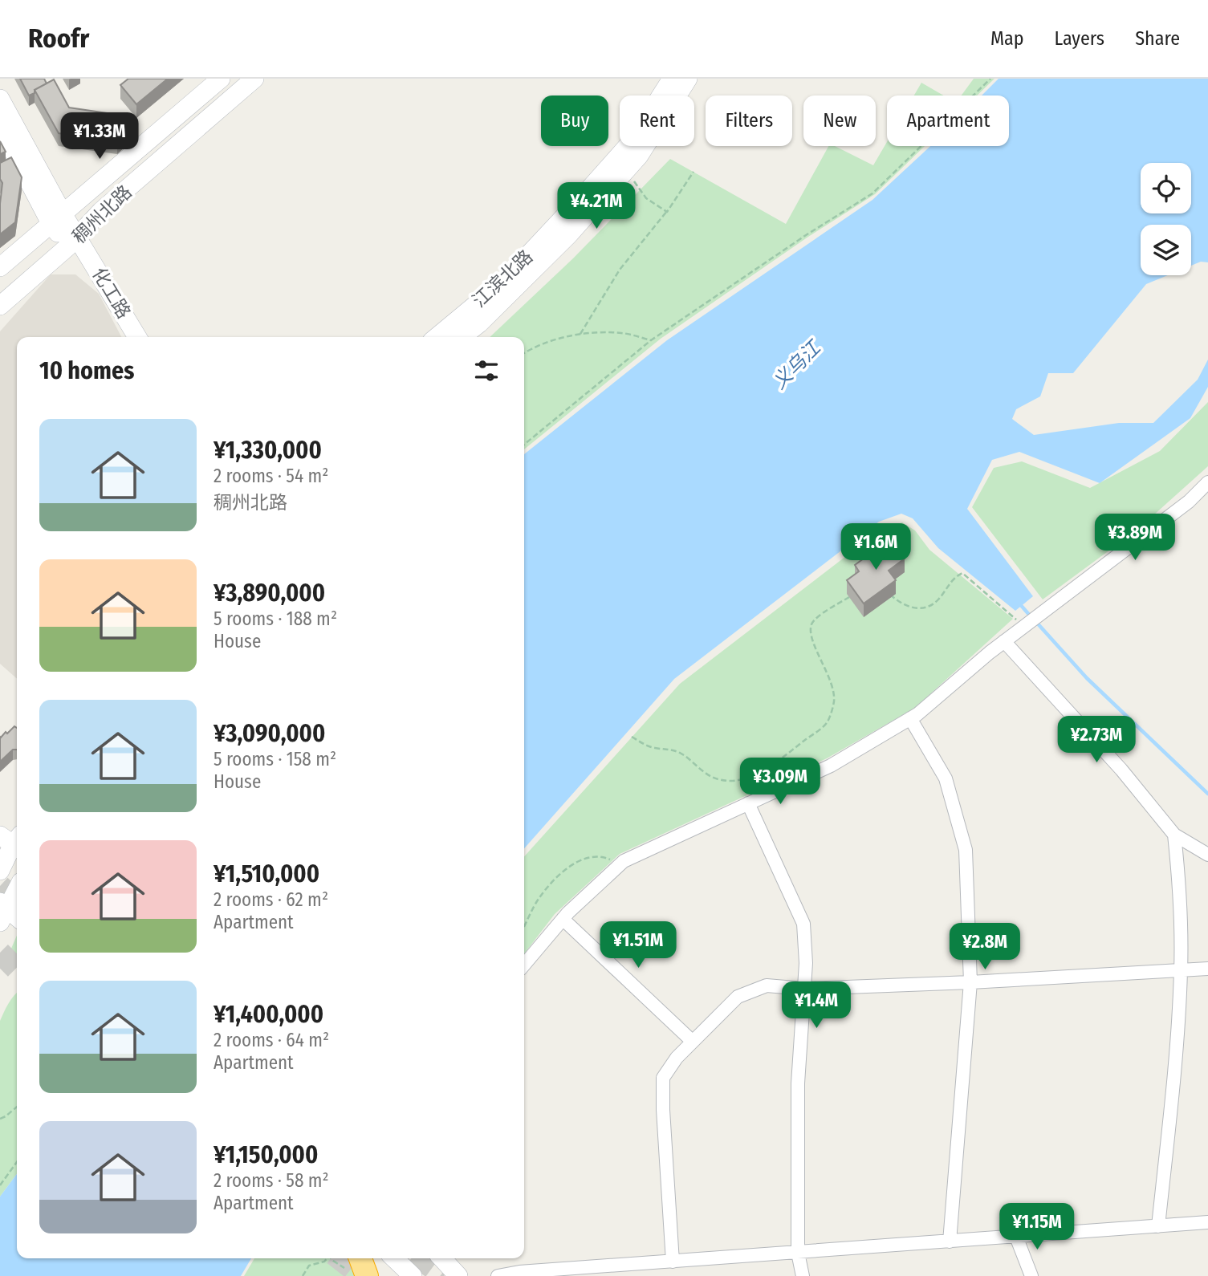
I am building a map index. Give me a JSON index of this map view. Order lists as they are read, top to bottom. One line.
{"streets":{"main road":["稠州北路","江滨北路","化工路"]},"crossings":[["稠州北路","化工路"]],"water":["义乌江"],"page":{"header":"Roofr","nav":["Map","Layers","Share"],"chip":["Buy","Rent","Filters","New","Apartment"],"price":["¥1.33M","¥4.21M","¥3.89M","¥1.6M","¥2.73M","¥3.09M","¥1.51M","¥2.8M","¥1.4M","¥1.15M"],"heading":"10 homes","list":[{"name":"¥1,330,000","note":"2 rooms · 54 m² · 稠州北路"},{"name":"¥3,890,000","note":"5 rooms · 188 m² · House"},{"name":"¥3,090,000","note":"5 rooms · 158 m² · House"},{"name":"¥1,510,000","note":"2 rooms · 62 m² · Apartment"},{"name":"¥1,400,000","note":"2 rooms · 64 m² · Apartment"},{"name":"¥1,150,000","note":"2 rooms · 58 m² · Apartment"}]}}
